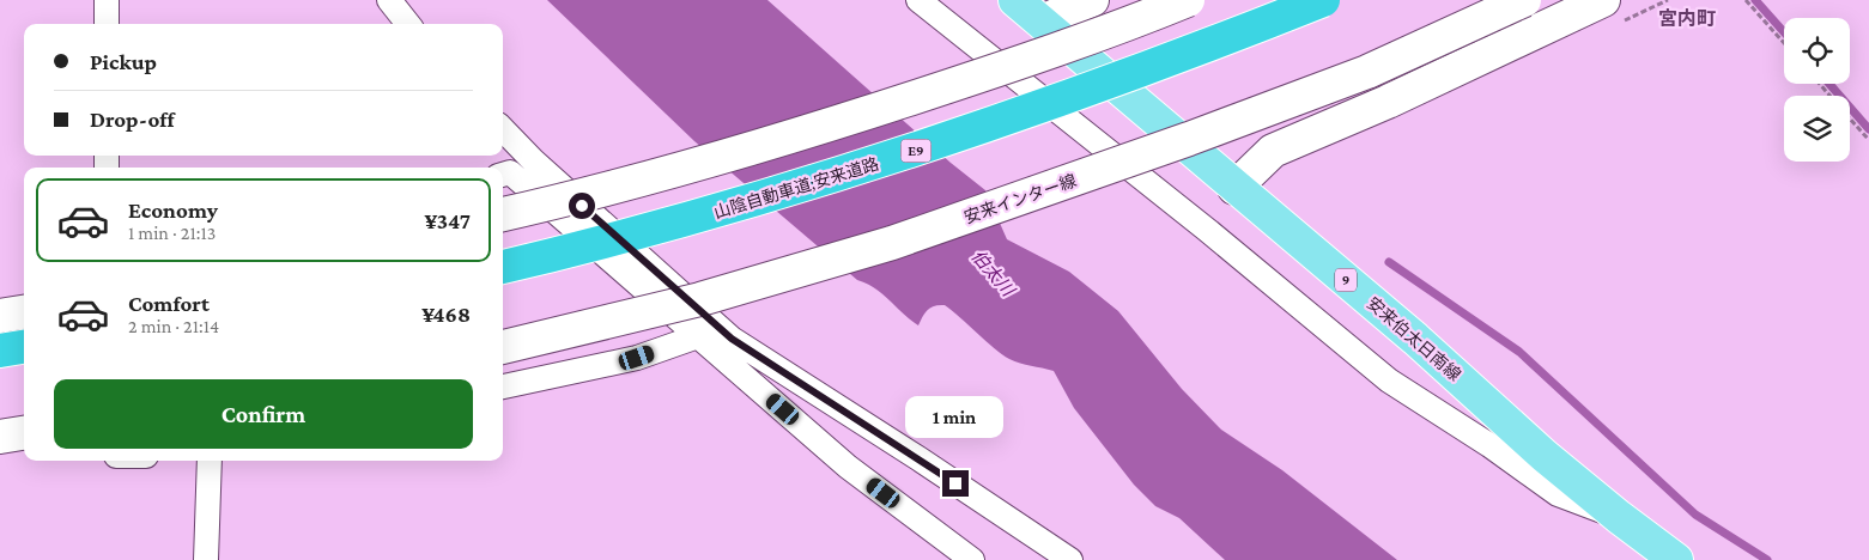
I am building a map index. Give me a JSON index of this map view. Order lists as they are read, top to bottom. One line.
{"streets":{"highway":["E9","山陰自動車道;安来道路"],"main road":["安来インター線","9","安来伯太日南線"]},"districts":["宮内町"],"water":["伯太川"],"page":{"banner":["Pickup","Drop-off"],"list":[{"name":"Economy","note":"1 min · 21:13","value":"¥347"},{"name":"Comfort","note":"2 min · 21:14","value":"¥468"}],"buttons":"Confirm","bubble":"1 min"}}
